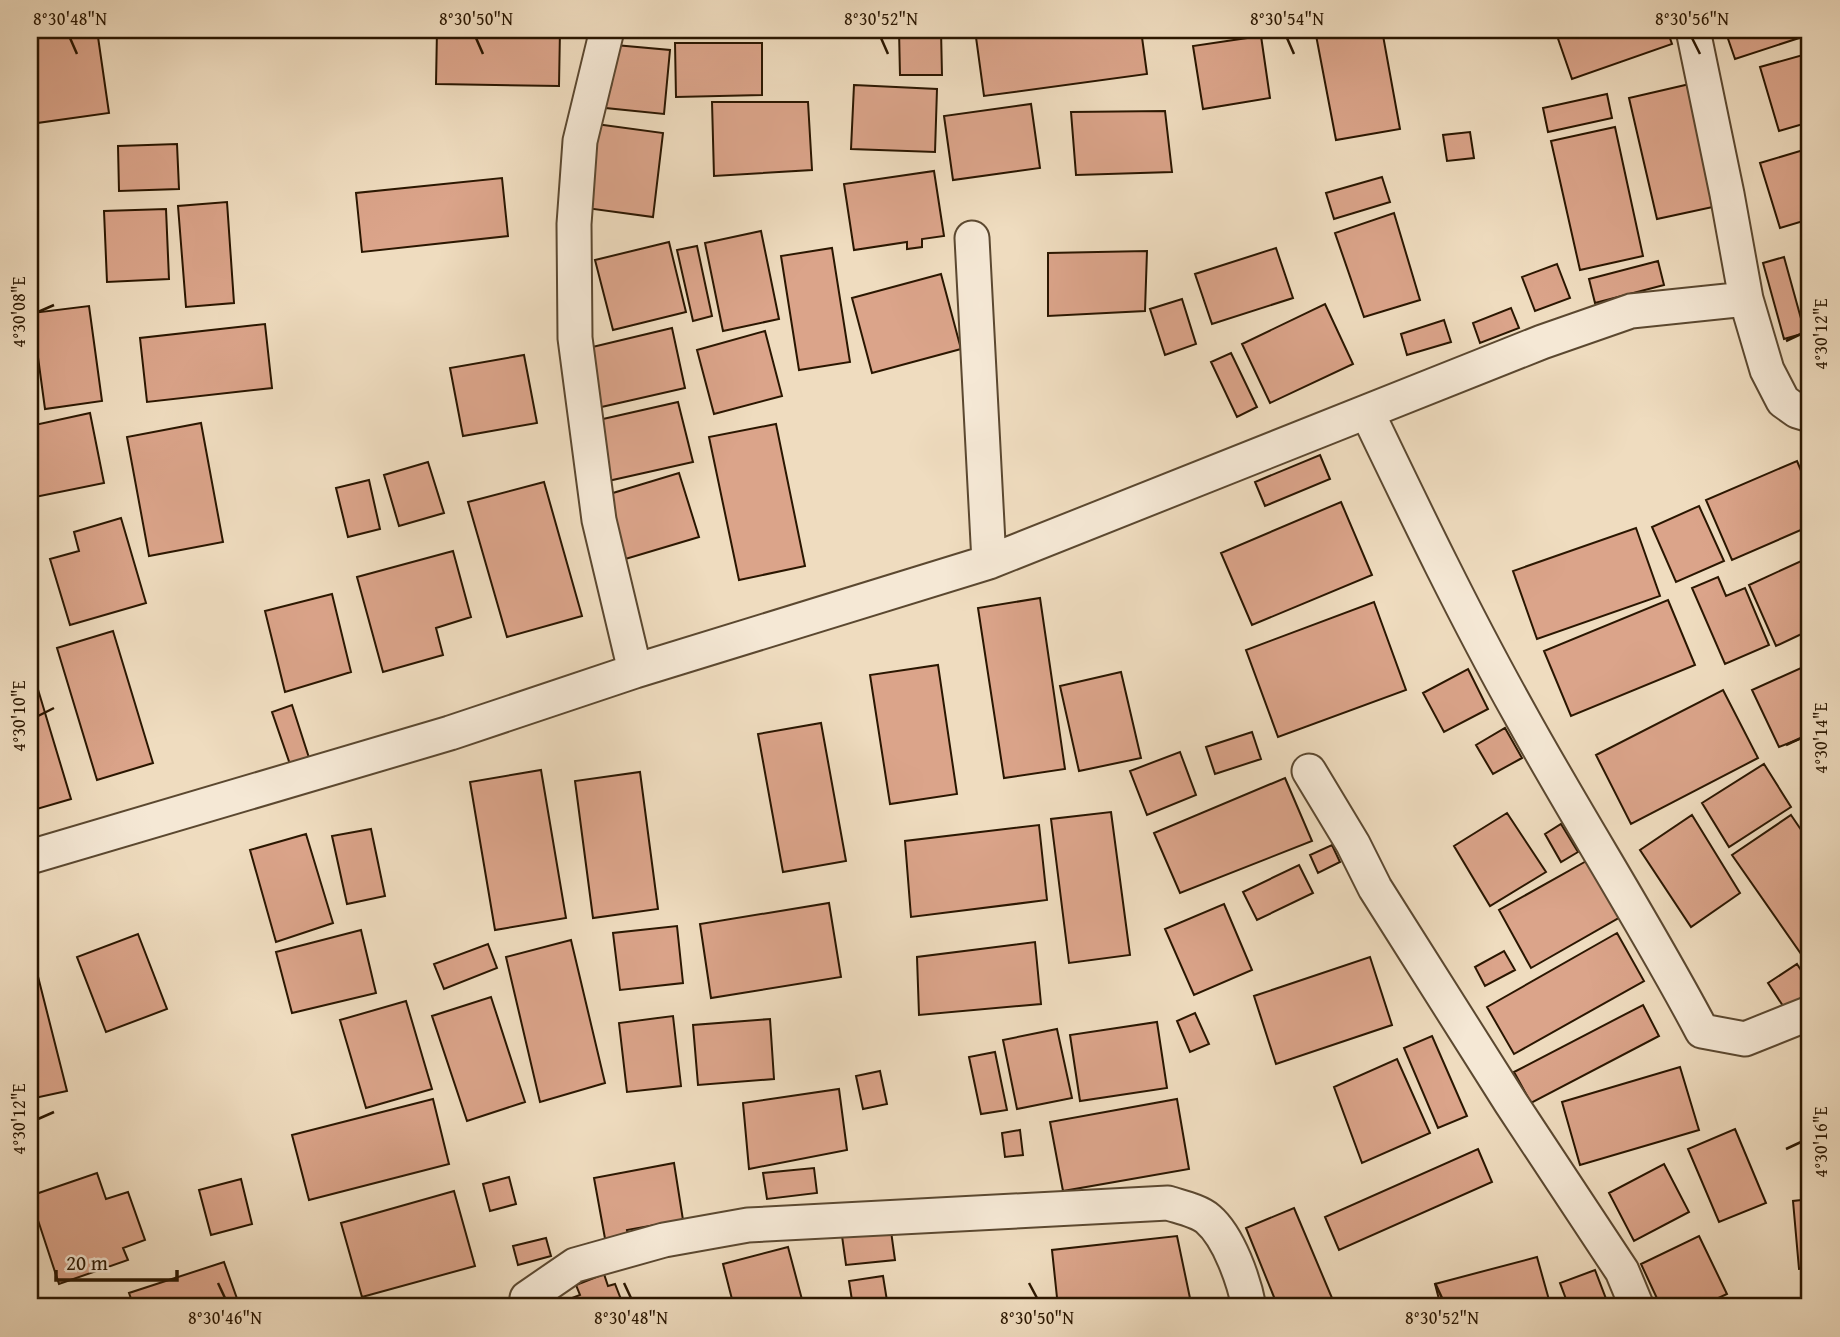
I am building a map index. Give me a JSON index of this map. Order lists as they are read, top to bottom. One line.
{"scale_bar":"20 m","coordinates":["8°30'48\"N","8°30'50\"N","8°30'52\"N","8°30'54\"N","8°30'56\"N","4°30'08\"E","4°30'12\"E","4°30'10\"E","4°30'14\"E","4°30'16\"E","8°30'46\"N"]}
